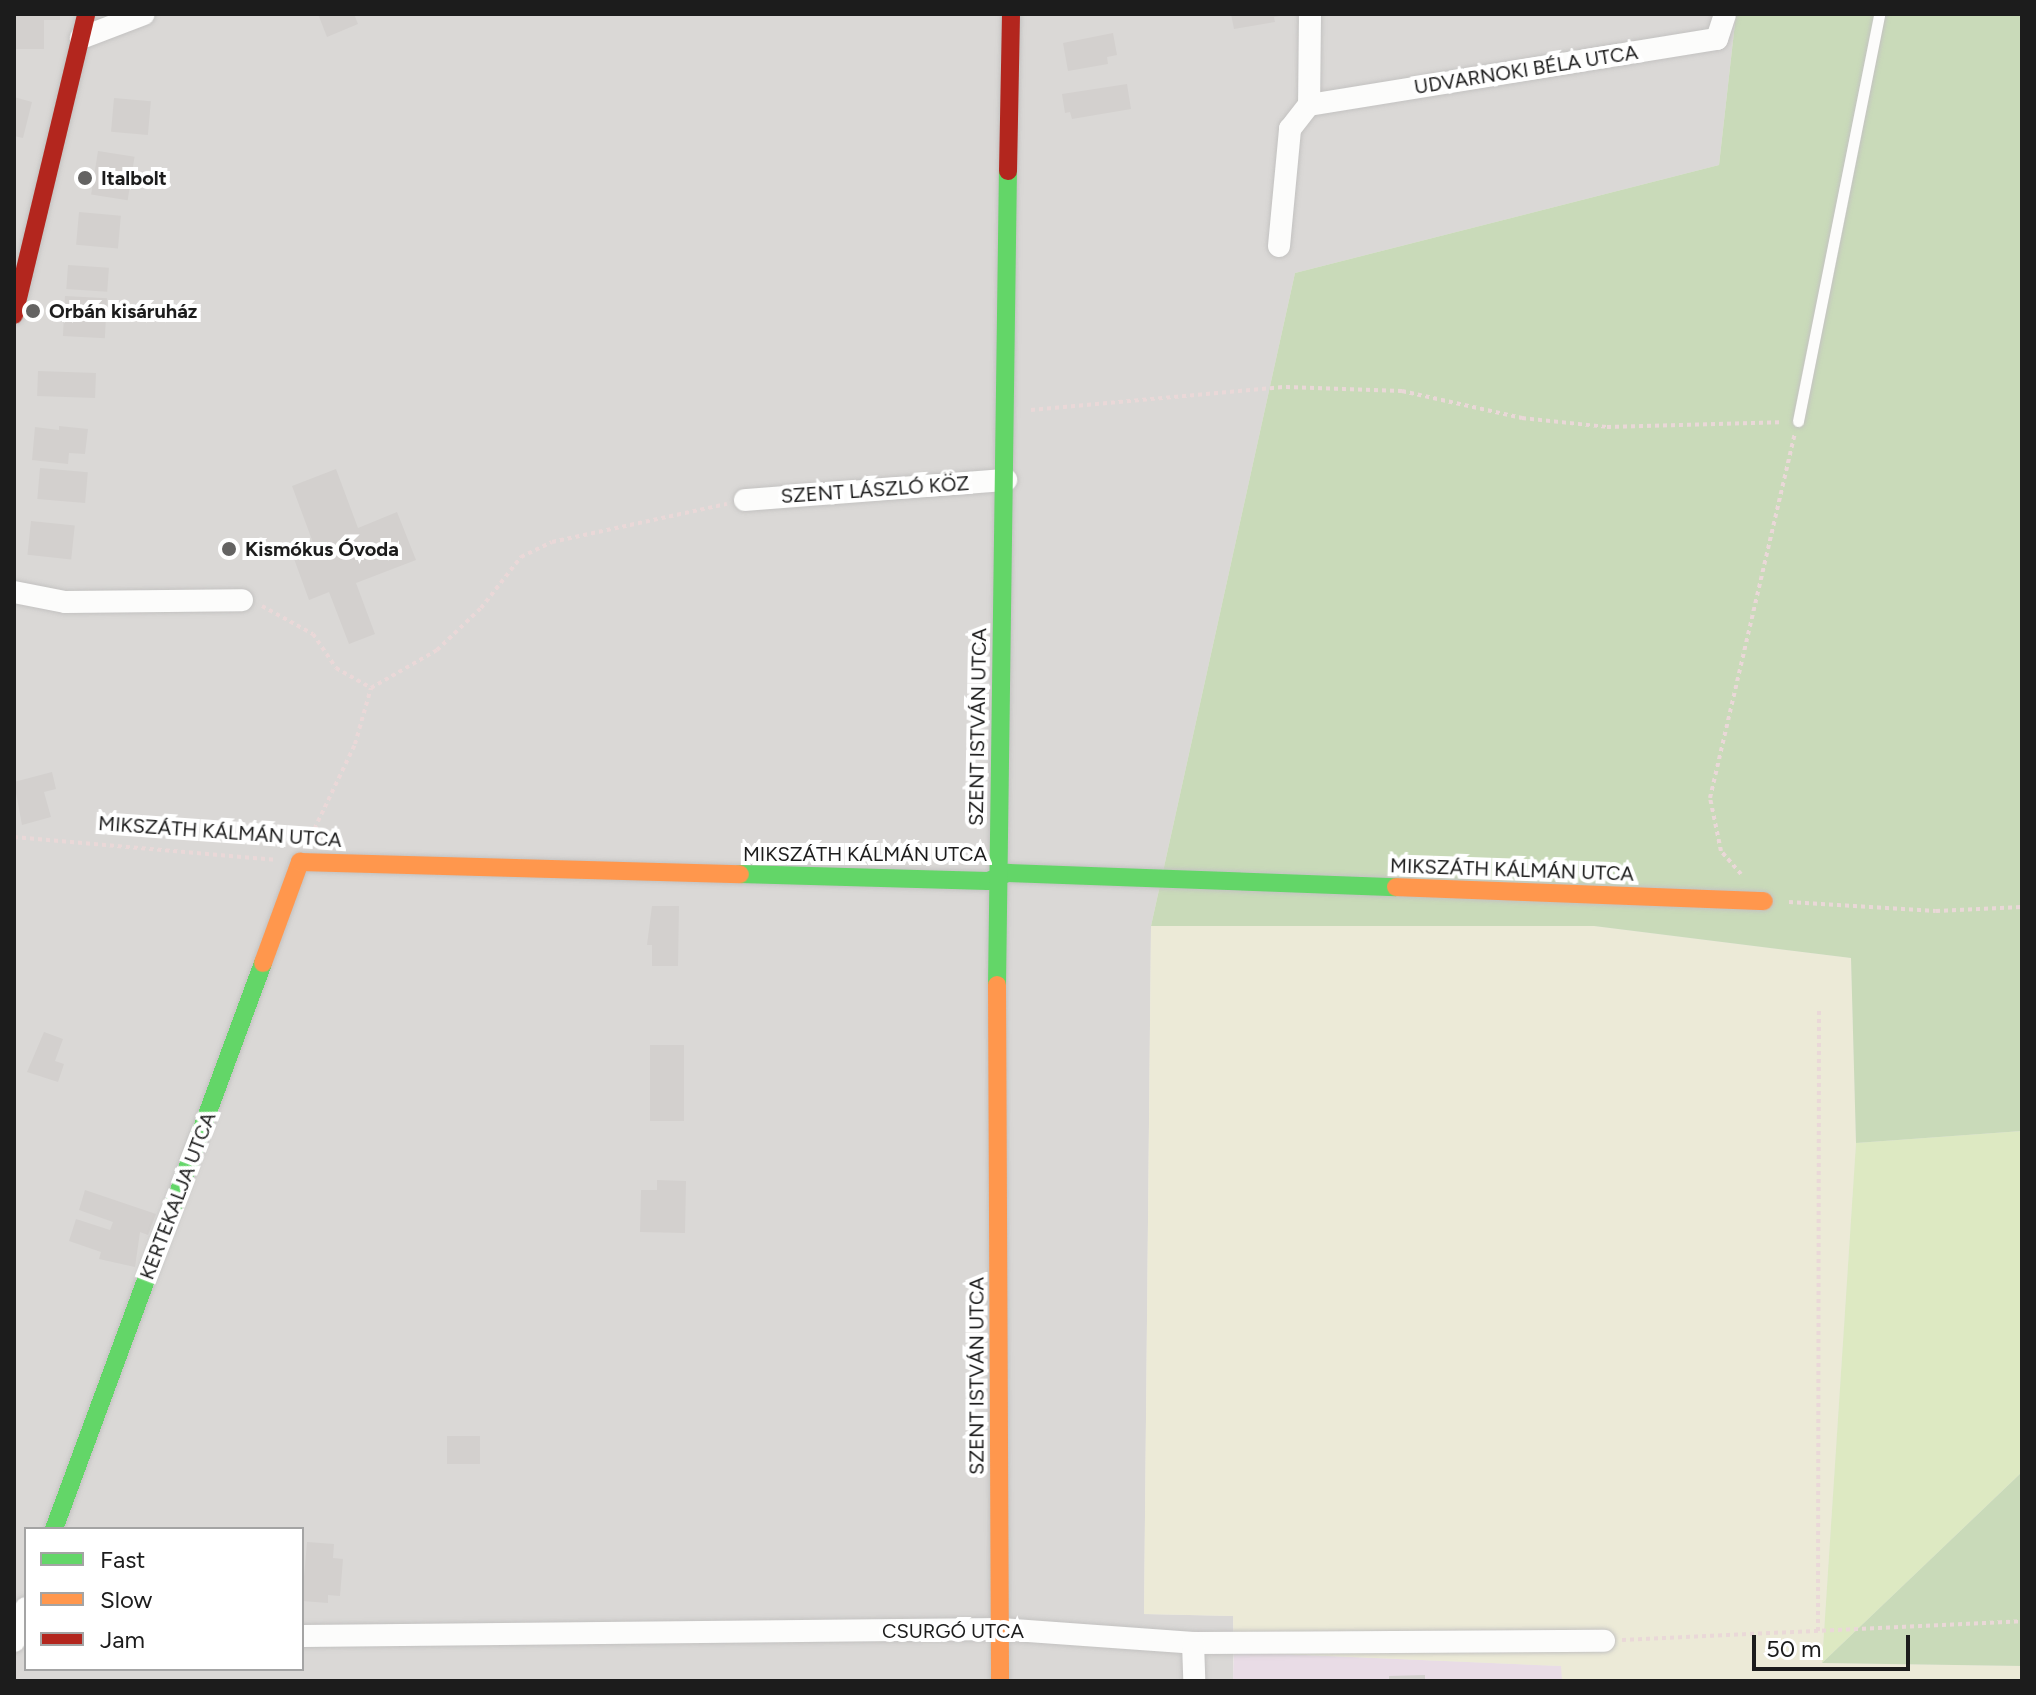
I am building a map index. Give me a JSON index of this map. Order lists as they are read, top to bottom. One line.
{"streets":{"street":["UDVARNOKI BÉLA UTCA","SZENT LÁSZLÓ KÖZ","SZENT ISTVÁN UTCA","MIKSZÁTH KÁLMÁN UTCA","KERTEKALJA UTCA","CSURGÓ UTCA"]},"crossings":[["SZENT LÁSZLÓ KÖZ","SZENT ISTVÁN UTCA"],["SZENT ISTVÁN UTCA","MIKSZÁTH KÁLMÁN UTCA"],["SZENT ISTVÁN UTCA","CSURGÓ UTCA"],["MIKSZÁTH KÁLMÁN UTCA","KERTEKALJA UTCA"]],"places":["Italbolt","Orbán kisáruház","Kismókus Óvoda"],"legend":["Fast","Slow","Jam"],"scale_bar":"50 m"}
